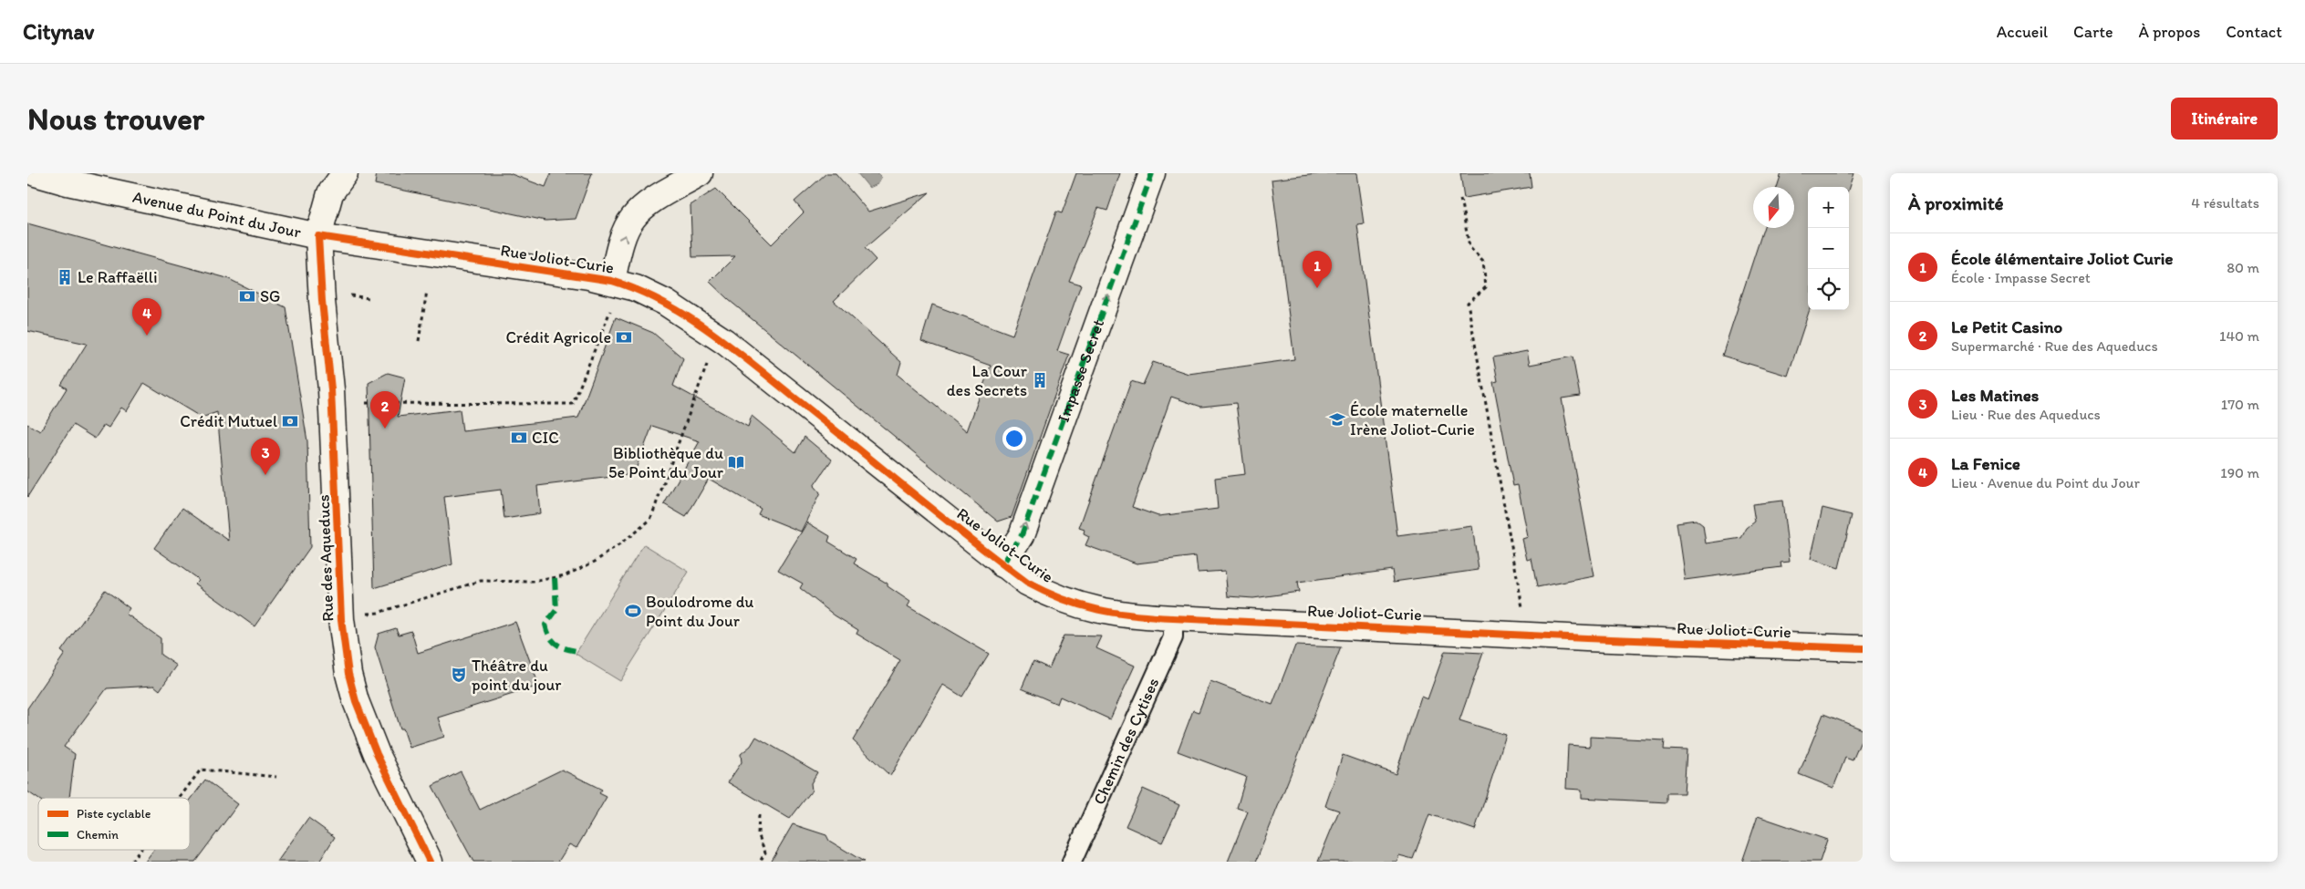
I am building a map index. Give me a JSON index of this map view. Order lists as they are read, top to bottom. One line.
{"streets":{"main road":["Avenue du Point du Jour","Rue Joliot-Curie","Impasse Secret","Rue des Aqueducs"],"lane":["Chemin des Cytises"]},"crossings":[["Avenue du Point du Jour","Rue Joliot-Curie"],["Avenue du Point du Jour","Rue des Aqueducs"],["Rue Joliot-Curie","Impasse Secret"],["Rue Joliot-Curie","Rue des Aqueducs"],["Rue Joliot-Curie","Chemin des Cytises"]],"one_way":["Impasse Secret"],"places":{"building":["Le Raffaëlli","La Cour des Secrets"],"bank":["SG","Crédit Agricole","Crédit Mutuel","CIC"],"school or university":["École maternelle Irène Joliot-Curie"],"library":["Bibliothèque du 5e Point du Jour"],"sports":["Boulodrome du Point du Jour"],"theatre":["Théâtre du point du jour"]},"legend":["Piste cyclable","Chemin"],"north":"bottom","page":{"header":"Citynav","nav":["Accueil","Carte","À propos","Contact"],"buttons":"Itinéraire","title":"Nous trouver","heading":["À proximité","4 résultats"],"map_buttons":["+","−"],"list":[{"mark":"1","name":"École élémentaire Joliot Curie","note":"École · Impasse Secret","value":"80 m"},{"mark":"2","name":"Le Petit Casino","note":"Supermarché · Rue des Aqueducs","value":"140 m"},{"mark":"3","name":"Les Matines","note":"Lieu · Rue des Aqueducs","value":"170 m"},{"mark":"4","name":"La Fenice","note":"Lieu · Avenue du Point du Jour","value":"190 m"}],"pins":["1","4","2","3"]}}
